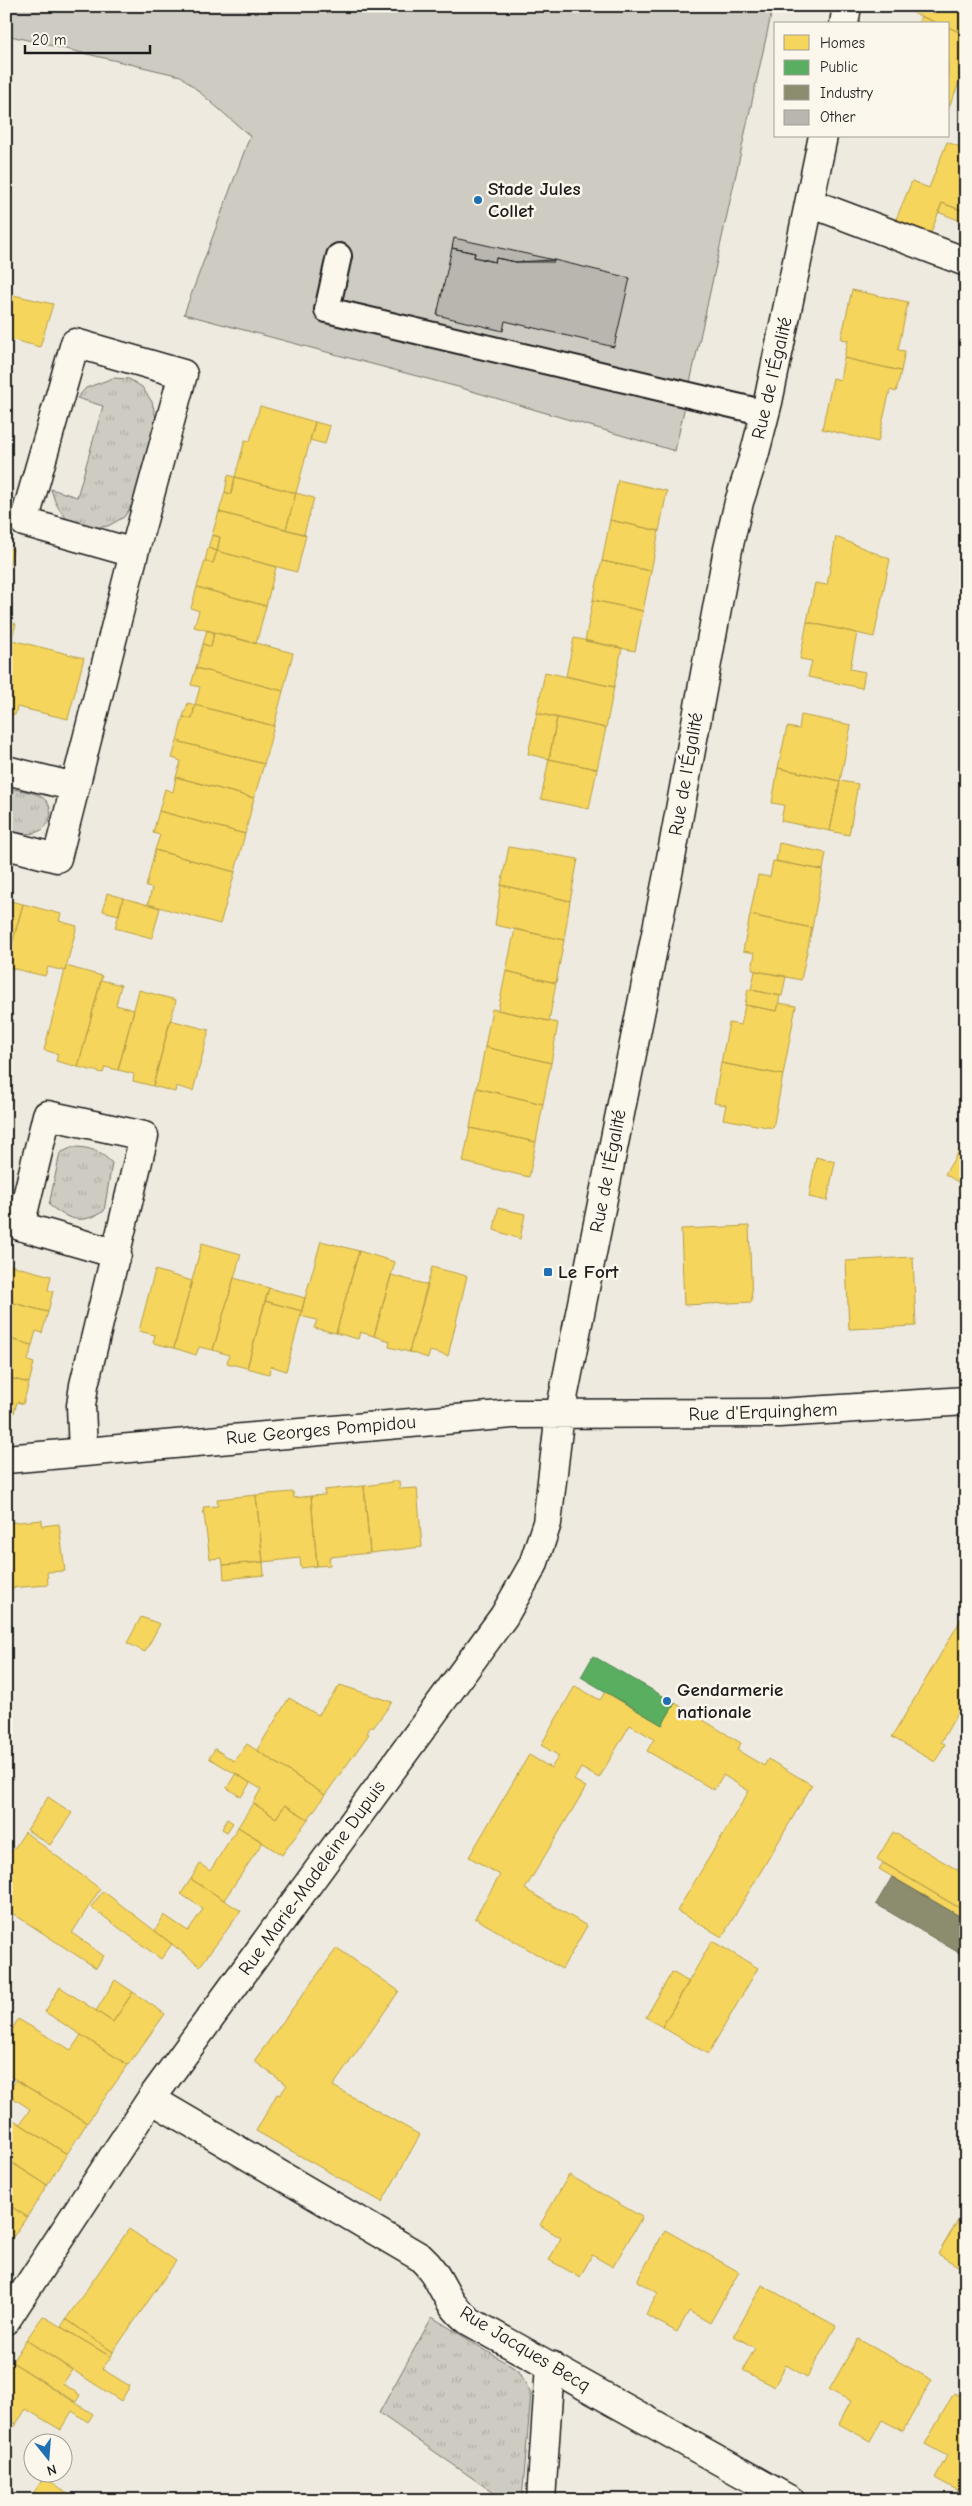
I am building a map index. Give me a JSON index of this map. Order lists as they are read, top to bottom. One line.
{"streets":{"street":["Rue de l'Égalité","Rue d'Erquinghem","Rue Georges Pompidou","Rue Marie-Madeleine Dupuis","Rue Jacques Becq"]},"crossings":[["Rue de l'Égalité","Rue d'Erquinghem"],["Rue de l'Égalité","Rue Georges Pompidou"],["Rue de l'Égalité","Rue Marie-Madeleine Dupuis"],["Rue d'Erquinghem","Rue Georges Pompidou"],["Rue d'Erquinghem","Rue Marie-Madeleine Dupuis"],["Rue Georges Pompidou","Rue Marie-Madeleine Dupuis"],["Rue Marie-Madeleine Dupuis","Rue Jacques Becq"]],"places":{"other":["Stade Jules Collet","Gendarmerie nationale"],"transit":["Le Fort"]},"legend":["Homes","Public","Industry","Other"],"scale_bar":"20 m","north":"bottom"}
